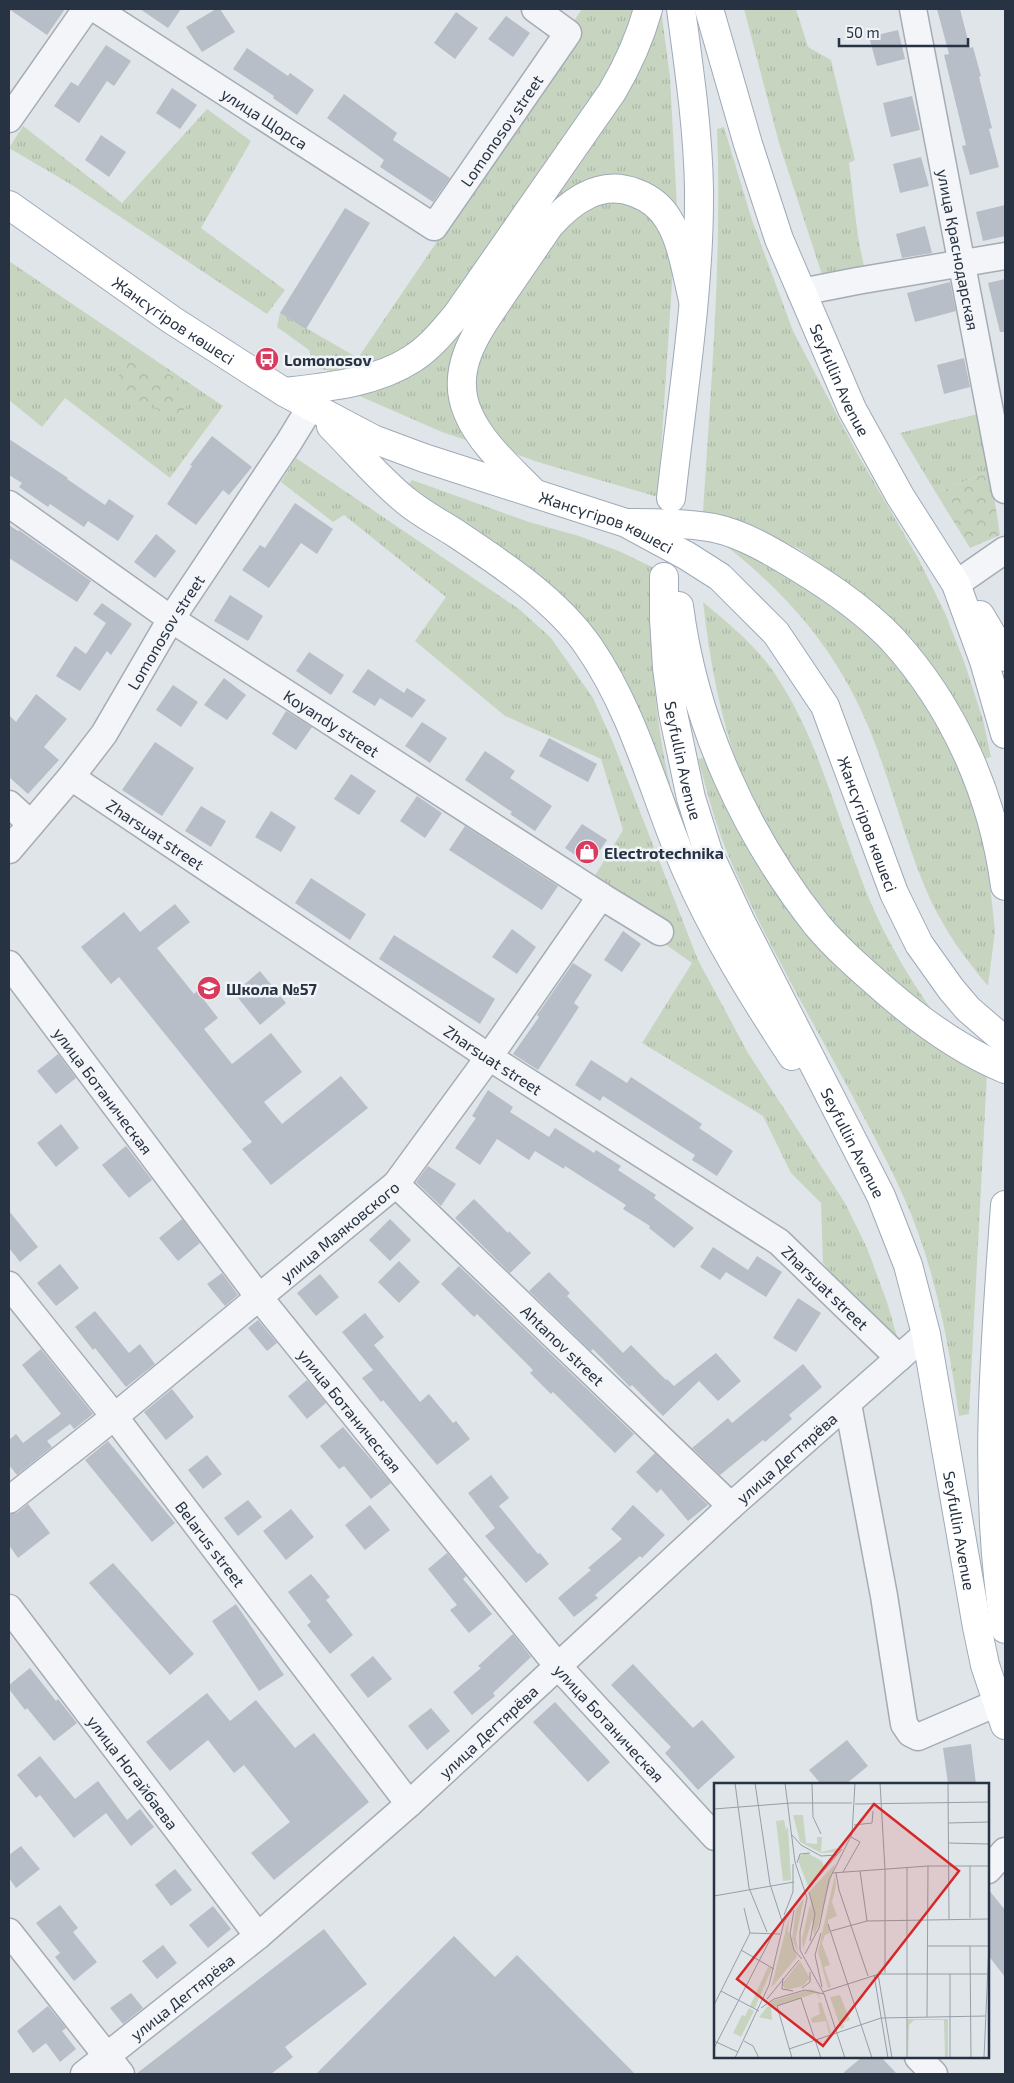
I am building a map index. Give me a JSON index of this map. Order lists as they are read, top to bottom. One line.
{"streets":{"main road":["Жансүгіров көшесі","Seyfullin Avenue"],"street":["улица Щорса","Lomonosov street","улица Краснодарская","Koyandy street","Zharsuat street","улица Ботаническая","улица Маяковского","Ahtanov street","улица Дегтярёва","Belarus street","улица Ногайбаева"]},"crossings":[["улица Щорса","Lomonosov street"],["Lomonosov street","Жансүгіров көшесі"],["Lomonosov street","Koyandy street"],["Lomonosov street","Zharsuat street"],["Seyfullin Avenue","улица Дегтярёва"],["Koyandy street","улица Маяковского"],["Zharsuat street","улица Маяковского"],["Zharsuat street","улица Дегтярёва"],["улица Ботаническая","улица Маяковского"],["улица Ботаническая","улица Дегтярёва"],["улица Маяковского","Ahtanov street"],["улица Маяковского","Belarus street"],["Ahtanov street","улица Дегтярёва"],["улица Дегтярёва","Belarus street"],["улица Дегтярёва","улица Ногайбаева"]],"places":{"bus stop":["Lomonosov"],"shop":["Electrotechnika"],"school or university":["Школа №57"]},"scale_bar":"50 m"}
